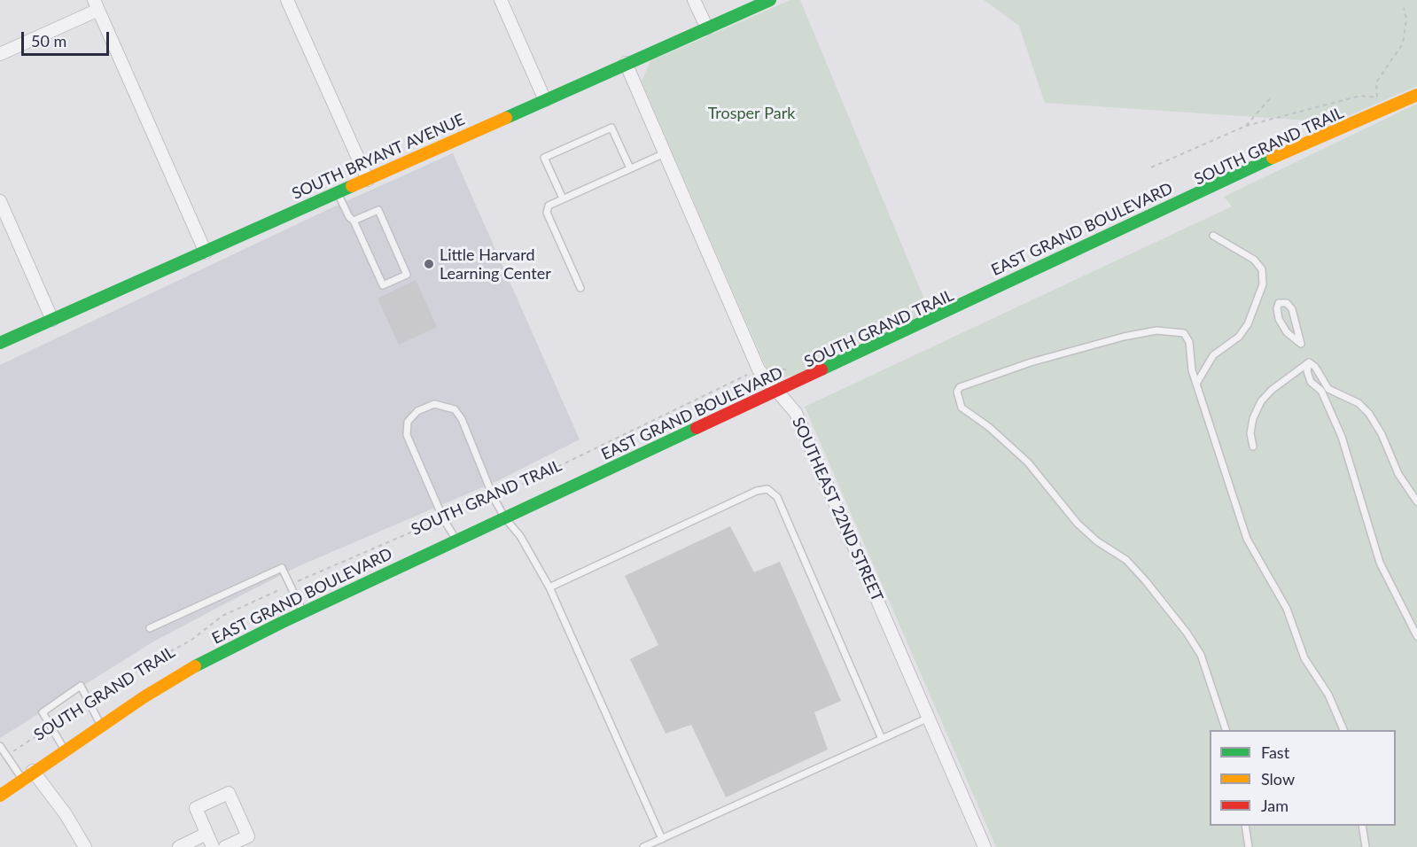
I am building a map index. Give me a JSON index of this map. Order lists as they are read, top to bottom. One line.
{"streets":{"street":["SOUTH BRYANT AVENUE","EAST GRAND BOULEVARD","SOUTHEAST 22ND STREET"],"path":["SOUTH GRAND TRAIL"]},"crossings":[["SOUTH GRAND TRAIL","SOUTHEAST 22ND STREET"],["SOUTH BRYANT AVENUE","SOUTHEAST 22ND STREET"],["EAST GRAND BOULEVARD","SOUTHEAST 22ND STREET"]],"parks":["Trosper Park"],"places":["Little Harvard Learning Center"],"legend":["Fast","Slow","Jam"],"scale_bar":"50 m"}
